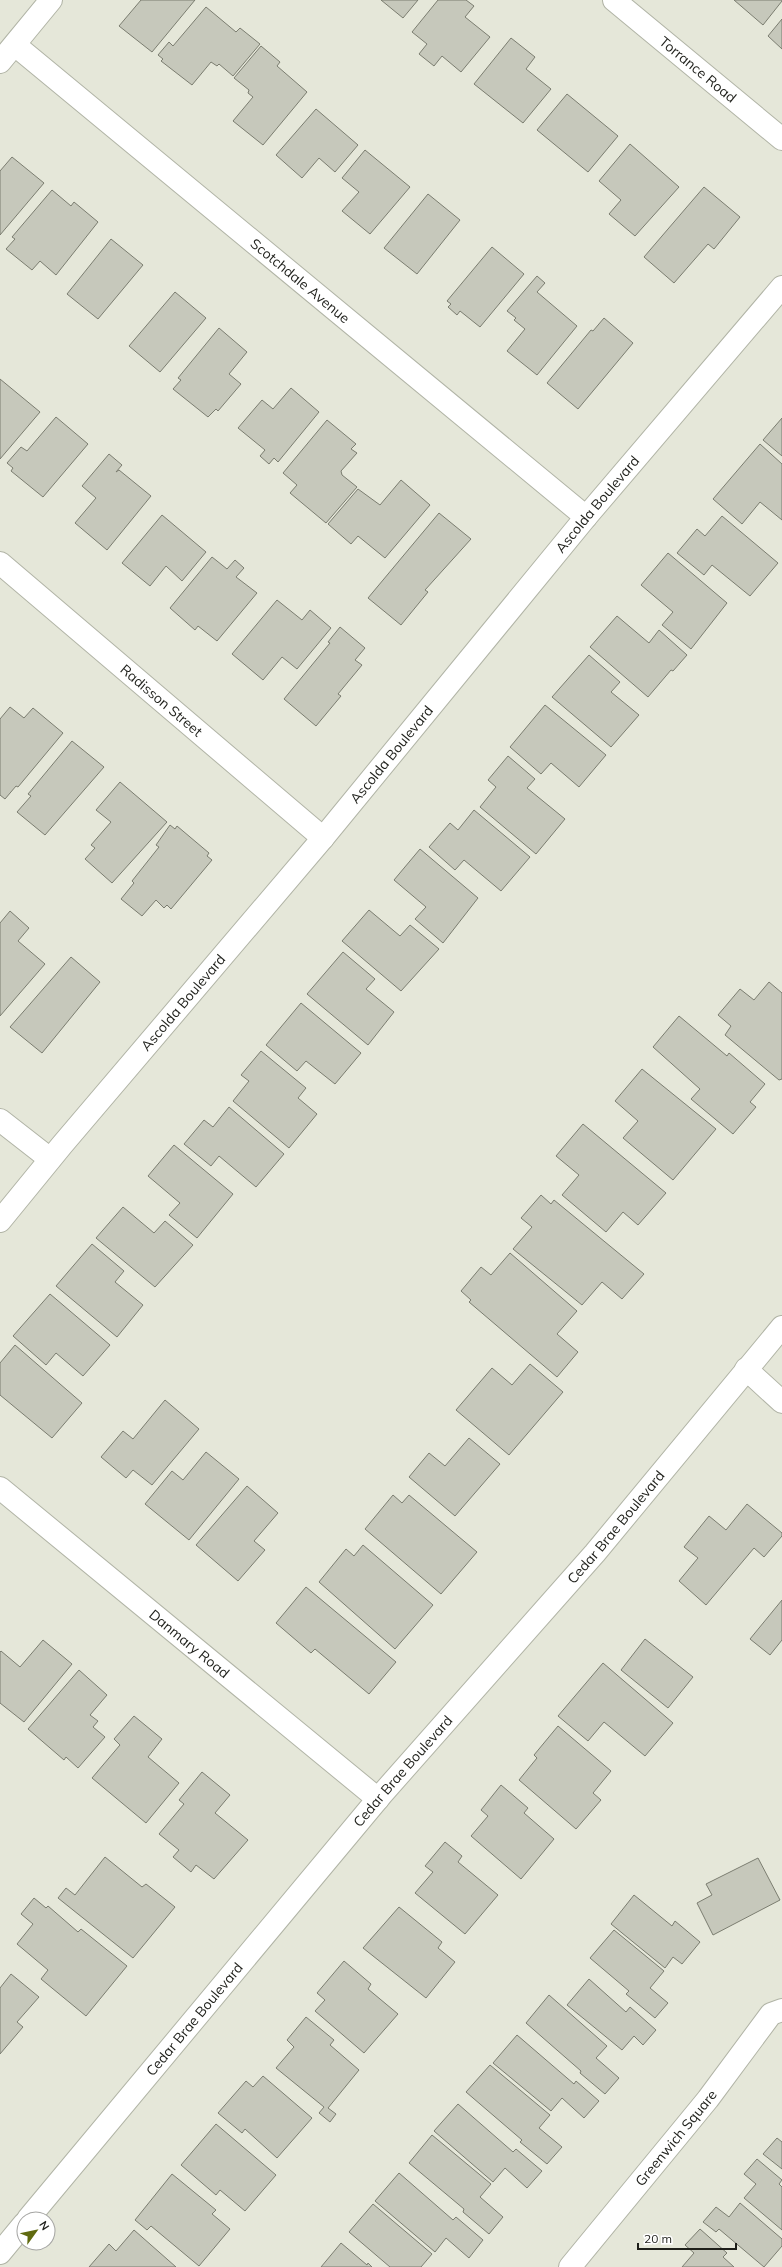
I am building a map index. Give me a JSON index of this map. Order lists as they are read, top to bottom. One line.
{"streets":{"street":["Torrance Road","Scotchdale Avenue","Ascolda Boulevard","Radisson Street","Cedar Brae Boulevard","Danmary Road","Greenwich Square"]},"crossings":[["Scotchdale Avenue","Ascolda Boulevard"],["Ascolda Boulevard","Radisson Street"],["Cedar Brae Boulevard","Danmary Road"]],"scale_bar":"20 m","north":"top right"}
